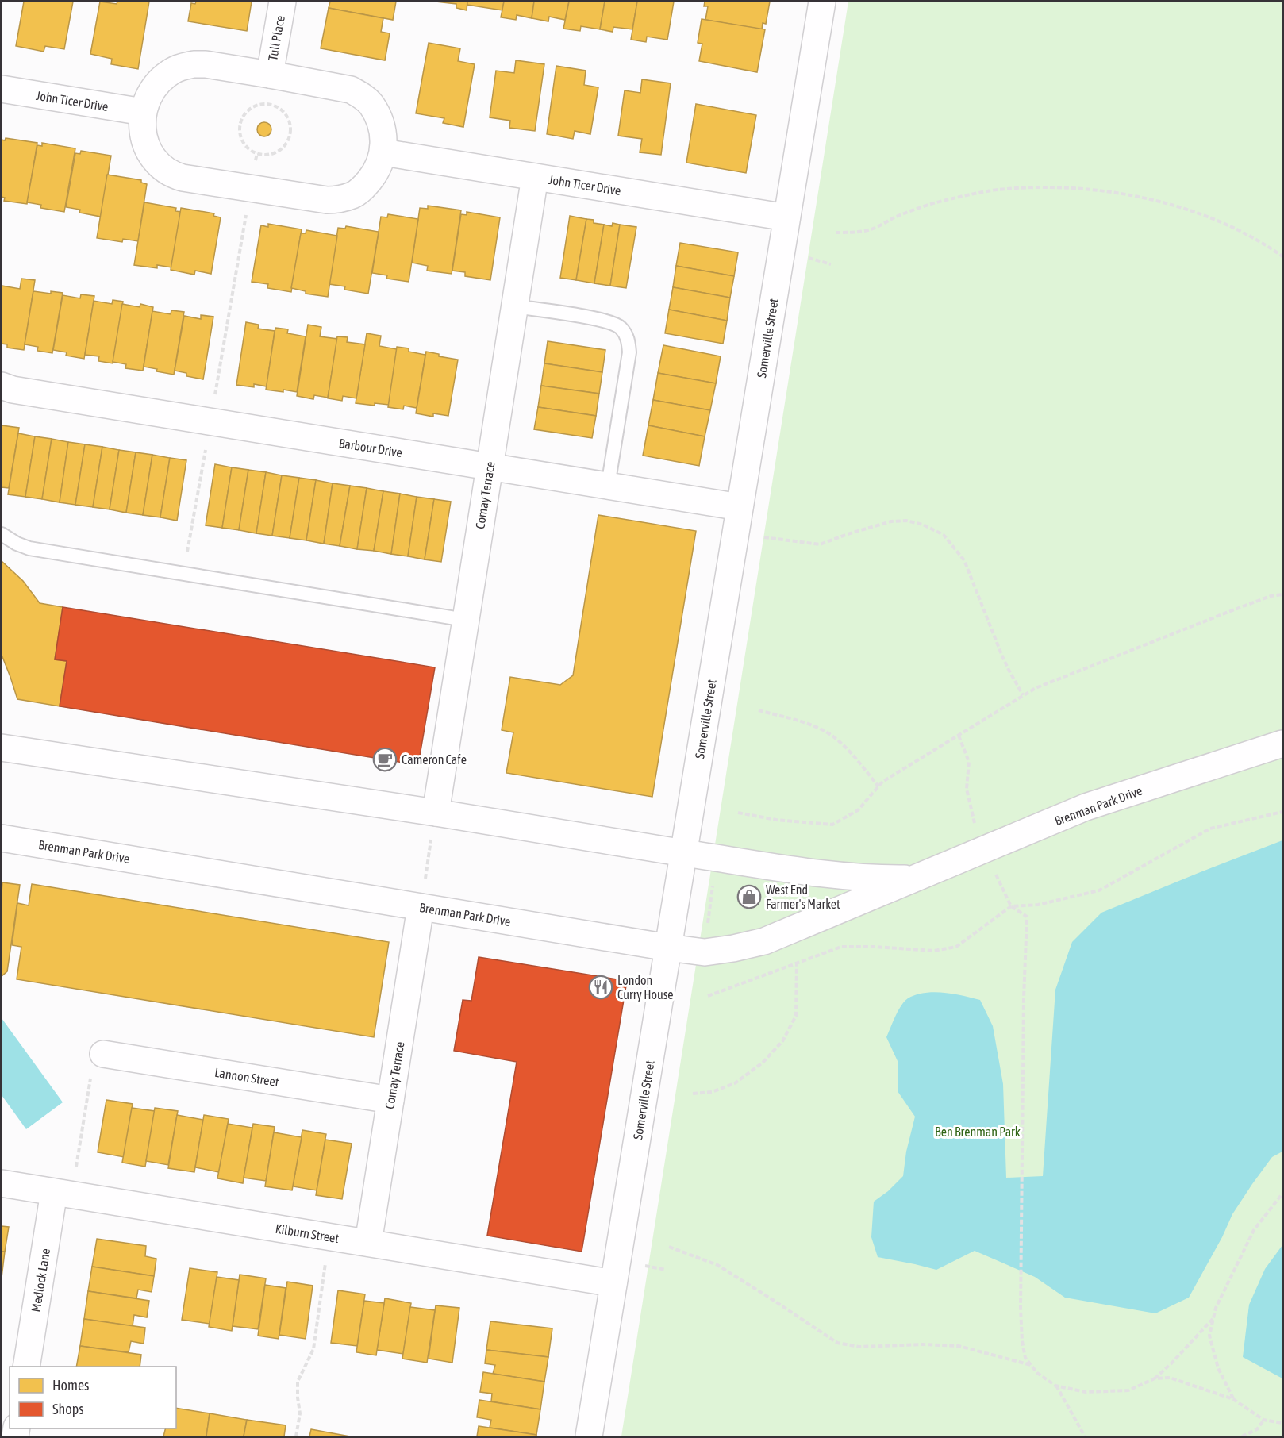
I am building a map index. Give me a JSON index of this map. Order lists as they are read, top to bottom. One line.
{"streets":{"street":["Tull Place","John Ticer Drive","Somerville Street","Barbour Drive","Comay Terrace","Brenman Park Drive","Lannon Street","Kilburn Street","Medlock Lane"]},"crossings":[["John Ticer Drive","Somerville Street"],["John Ticer Drive","Comay Terrace"],["Somerville Street","Barbour Drive"],["Somerville Street","Brenman Park Drive"],["Somerville Street","Kilburn Street"],["Barbour Drive","Comay Terrace"],["Comay Terrace","Brenman Park Drive"],["Comay Terrace","Lannon Street"],["Comay Terrace","Kilburn Street"],["Kilburn Street","Medlock Lane"]],"parks":["Ben Brenman Park"],"places":{"cafe":["Cameron Cafe"],"shop":["West End Farmer's Market"],"restaurant":["London Curry House"]},"legend":["Homes","Shops"]}
